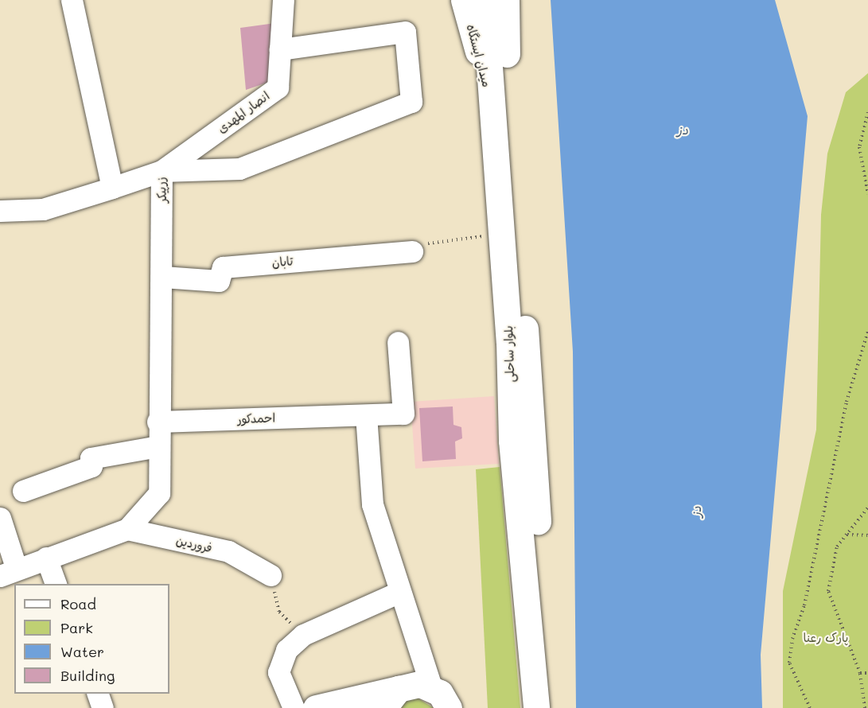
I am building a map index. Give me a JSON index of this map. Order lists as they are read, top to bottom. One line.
{"streets":{"main road":["میدان ایستگاه","بلوار ساحلی"],"lane":["انصار المهدی","زرپیکر","تابان","احمدکور","فروردین"]},"crossings":[["میدان ایستگاه","بلوار ساحلی"],["انصار المهدی","زرپیکر"],["زرپیکر","تابان"],["زرپیکر","احمدکور"]],"water":["دز"],"parks":["پارک رعنا"],"legend":["Road","Park","Water","Building"]}
